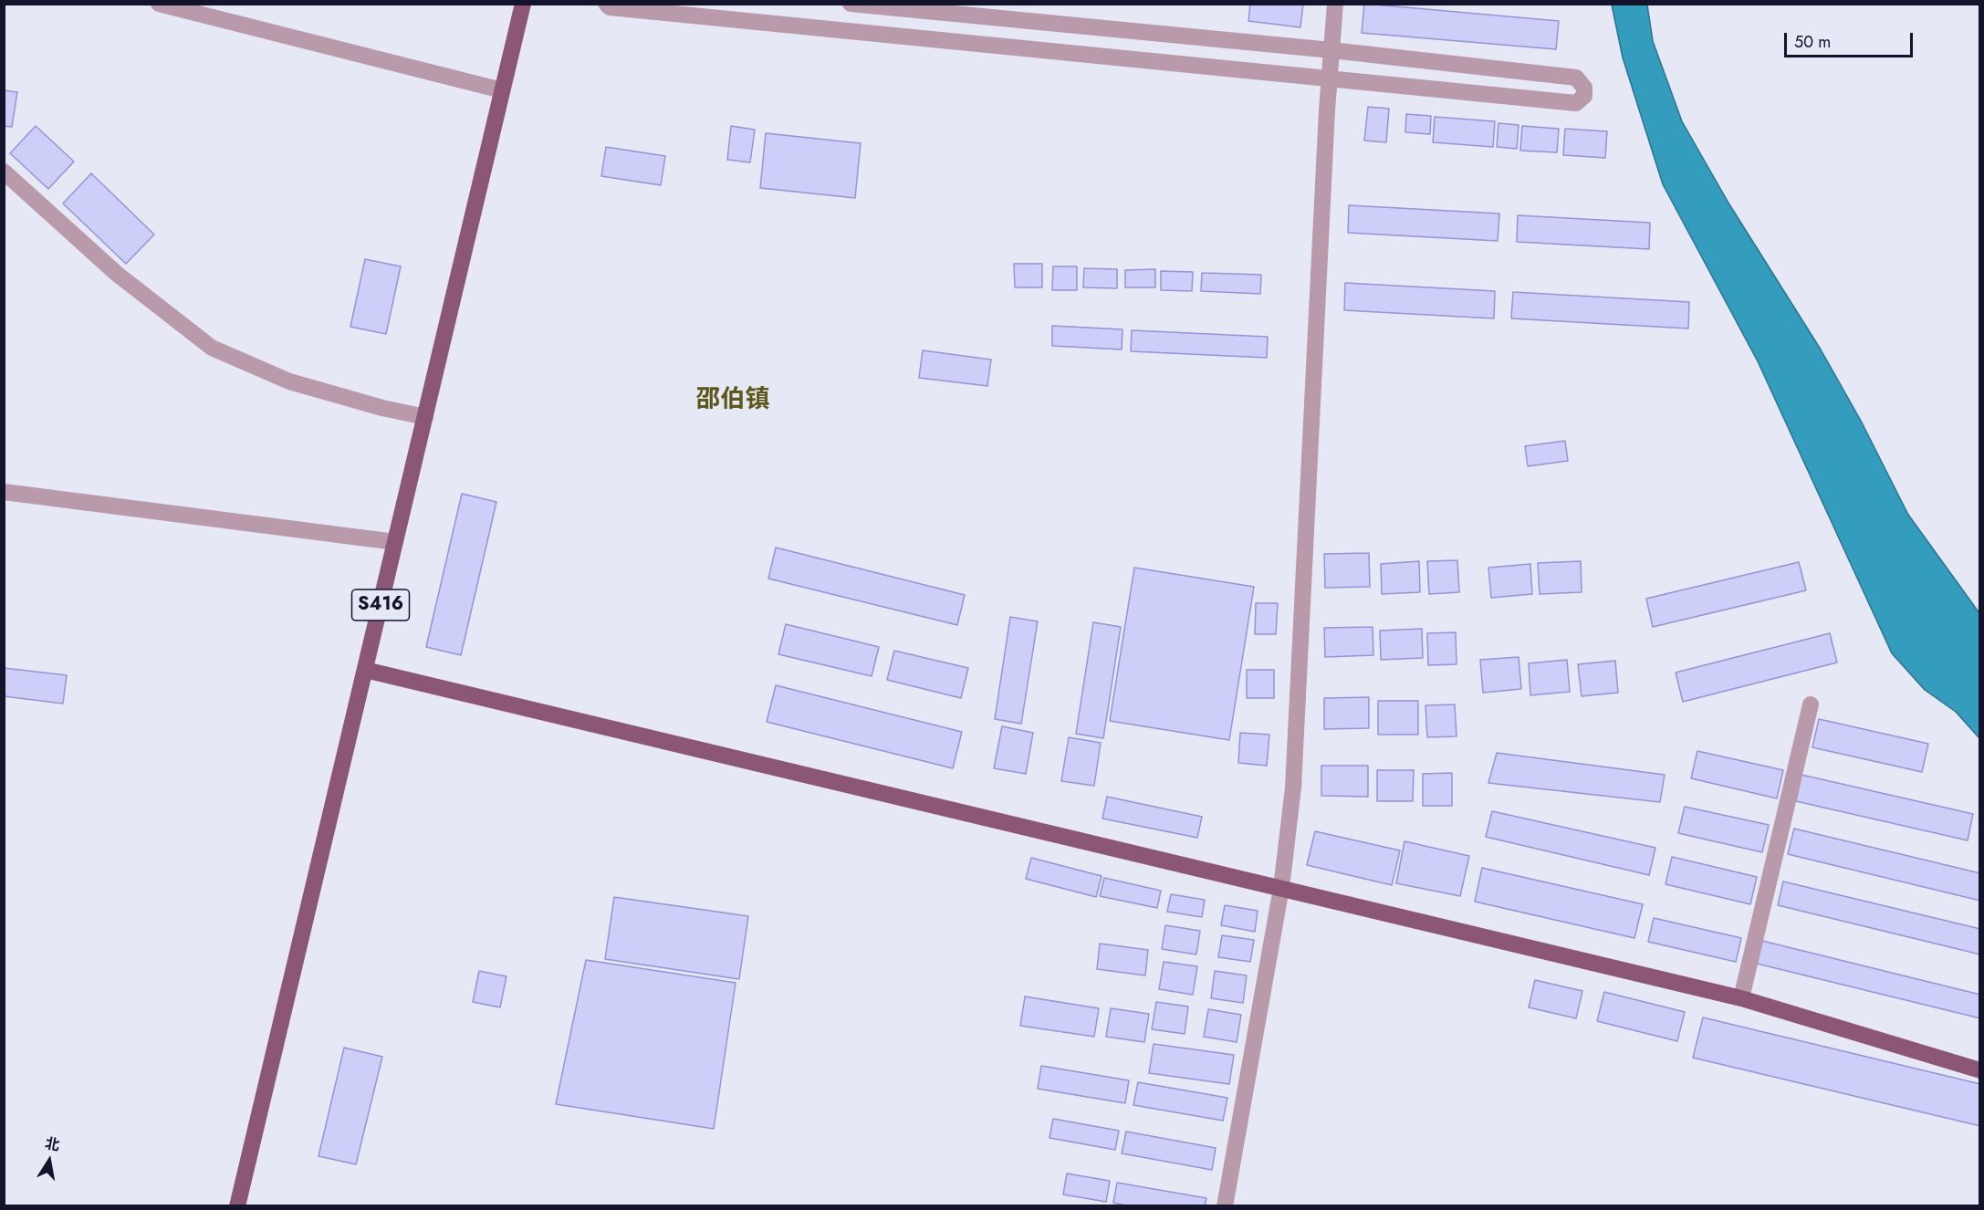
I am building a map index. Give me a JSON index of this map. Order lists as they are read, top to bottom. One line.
{"streets":{"main road":["S416"]},"districts":["邵伯镇"],"scale_bar":"50 m","north":"top"}
